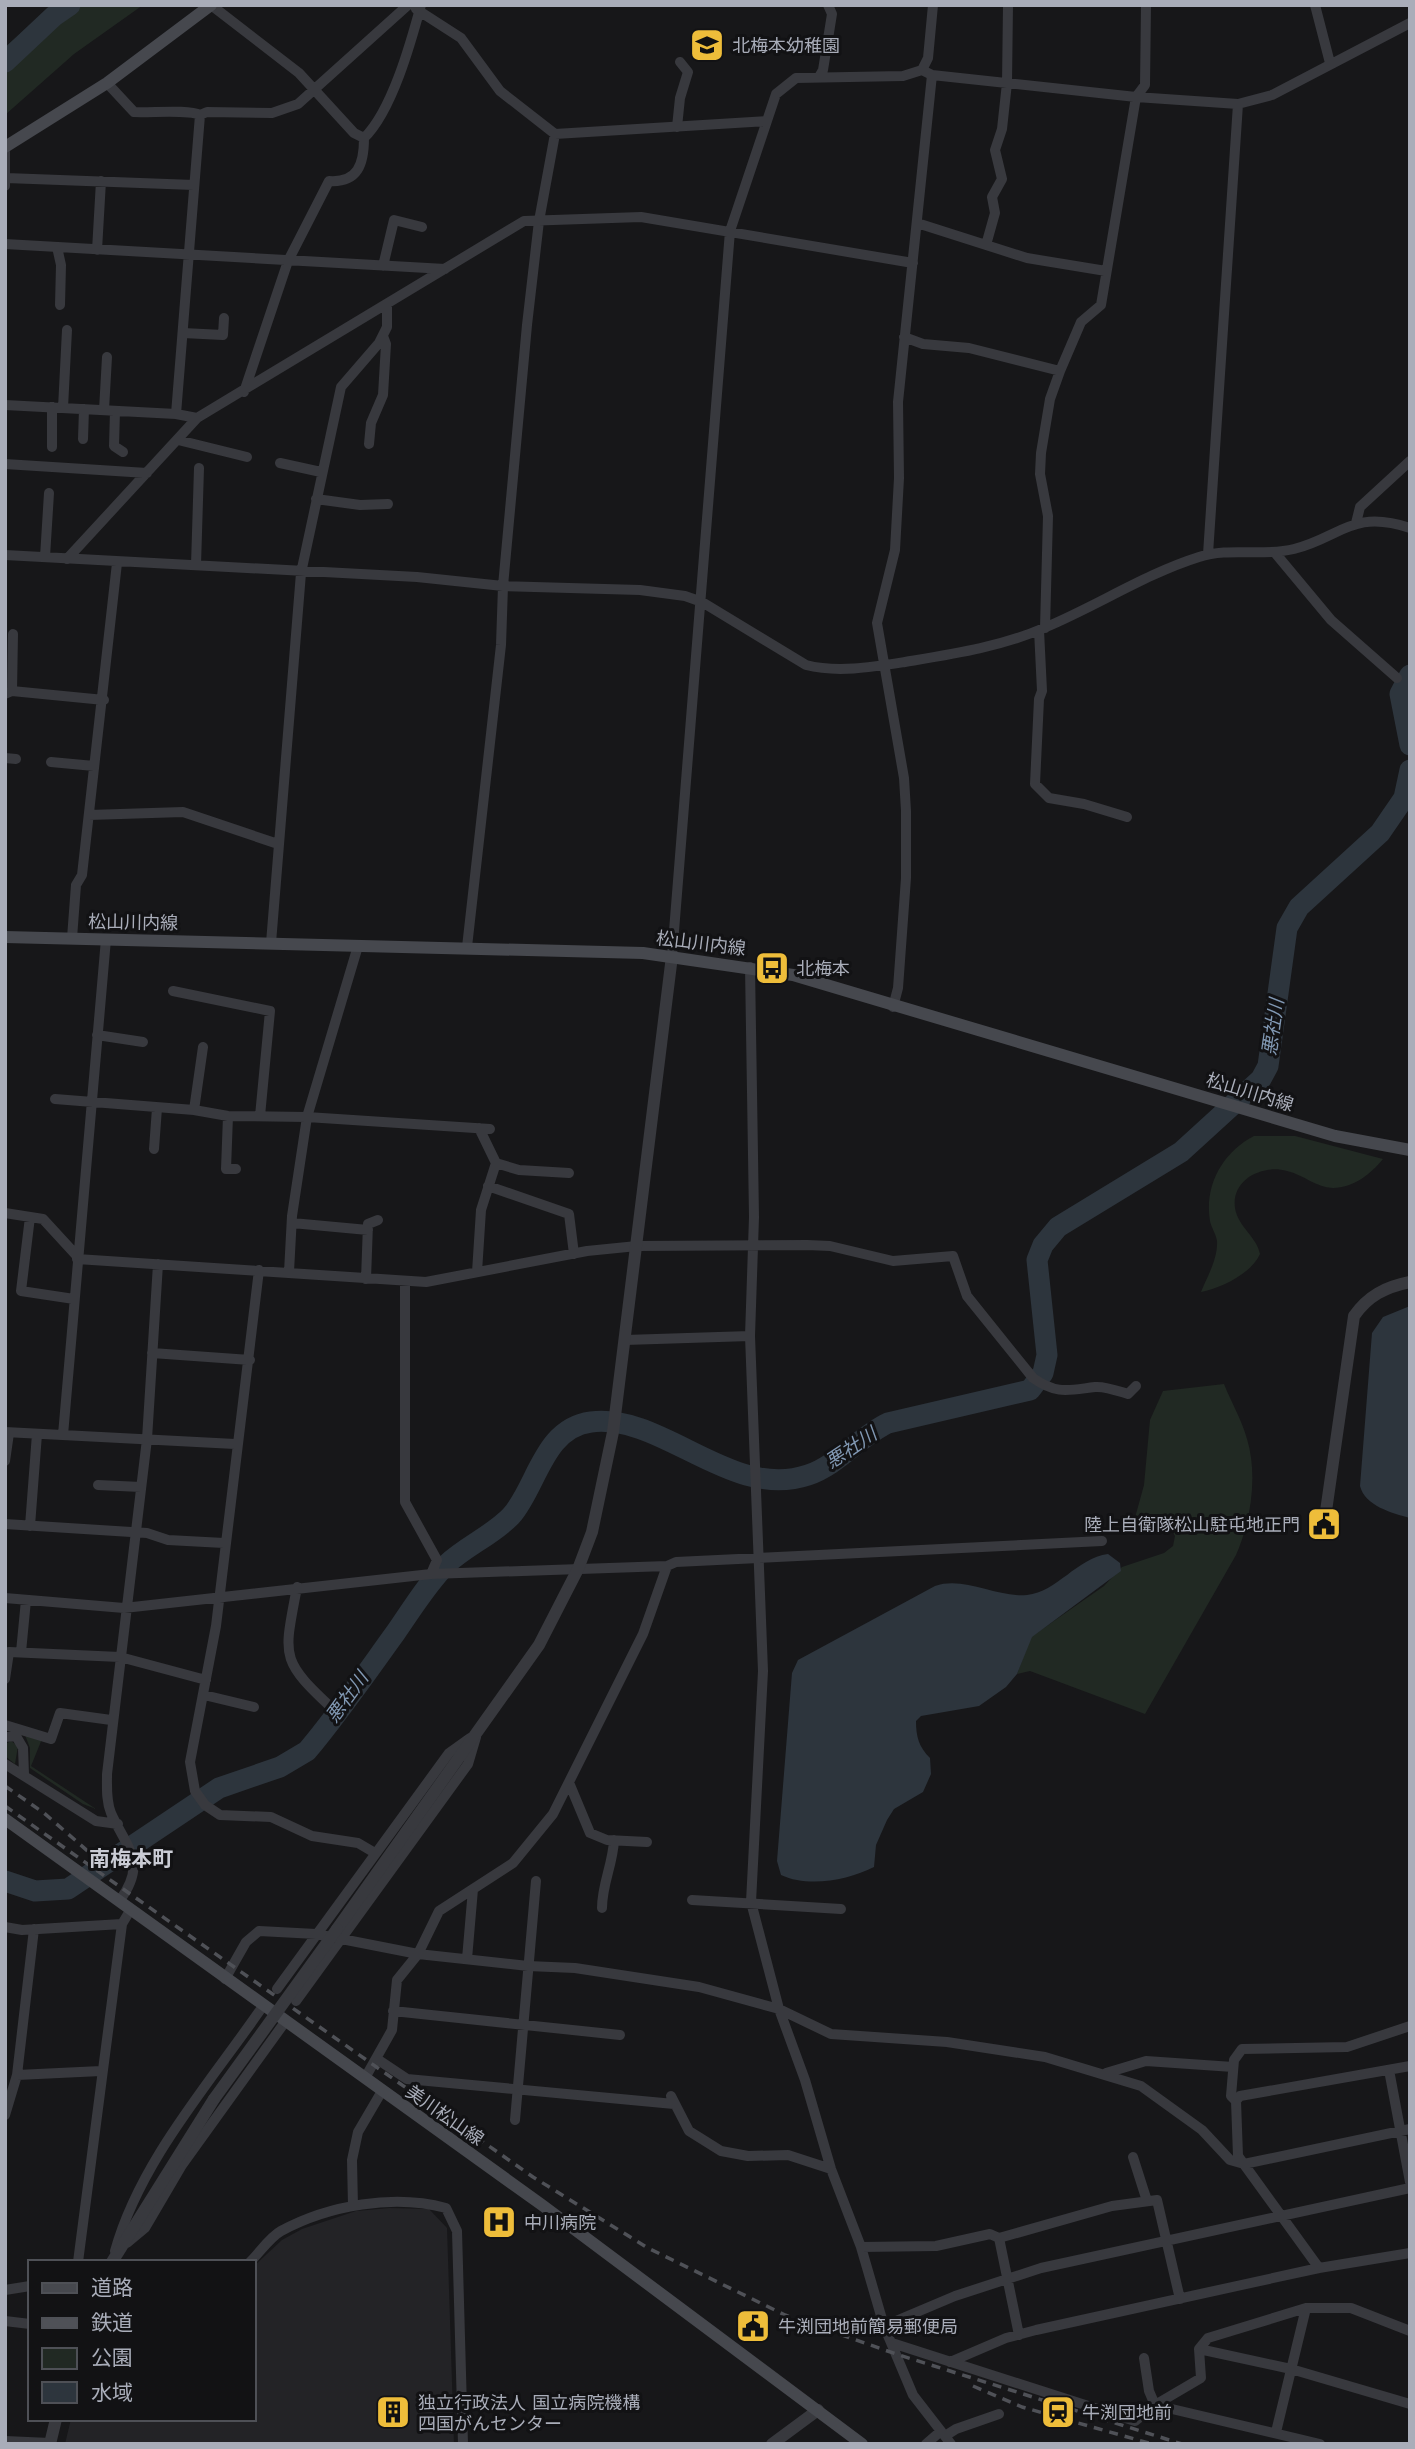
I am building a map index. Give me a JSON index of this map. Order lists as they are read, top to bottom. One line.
{"streets":{"main road":["松山川内線","美川松山線"]},"districts":["南梅本町"],"water":["悪社川"],"places":{"school or university":["北梅本幼稚園"],"bus stop":["北梅本"],"public building":["陸上自衛隊松山駐屯地正門","牛渕団地前簡易郵便局"],"hospital":["中川病院"],"building":["独立行政法人 国立病院機構 四国がんセンター"],"station":["牛渕団地前"]},"legend":["道路","鉄道","公園","水域"]}
